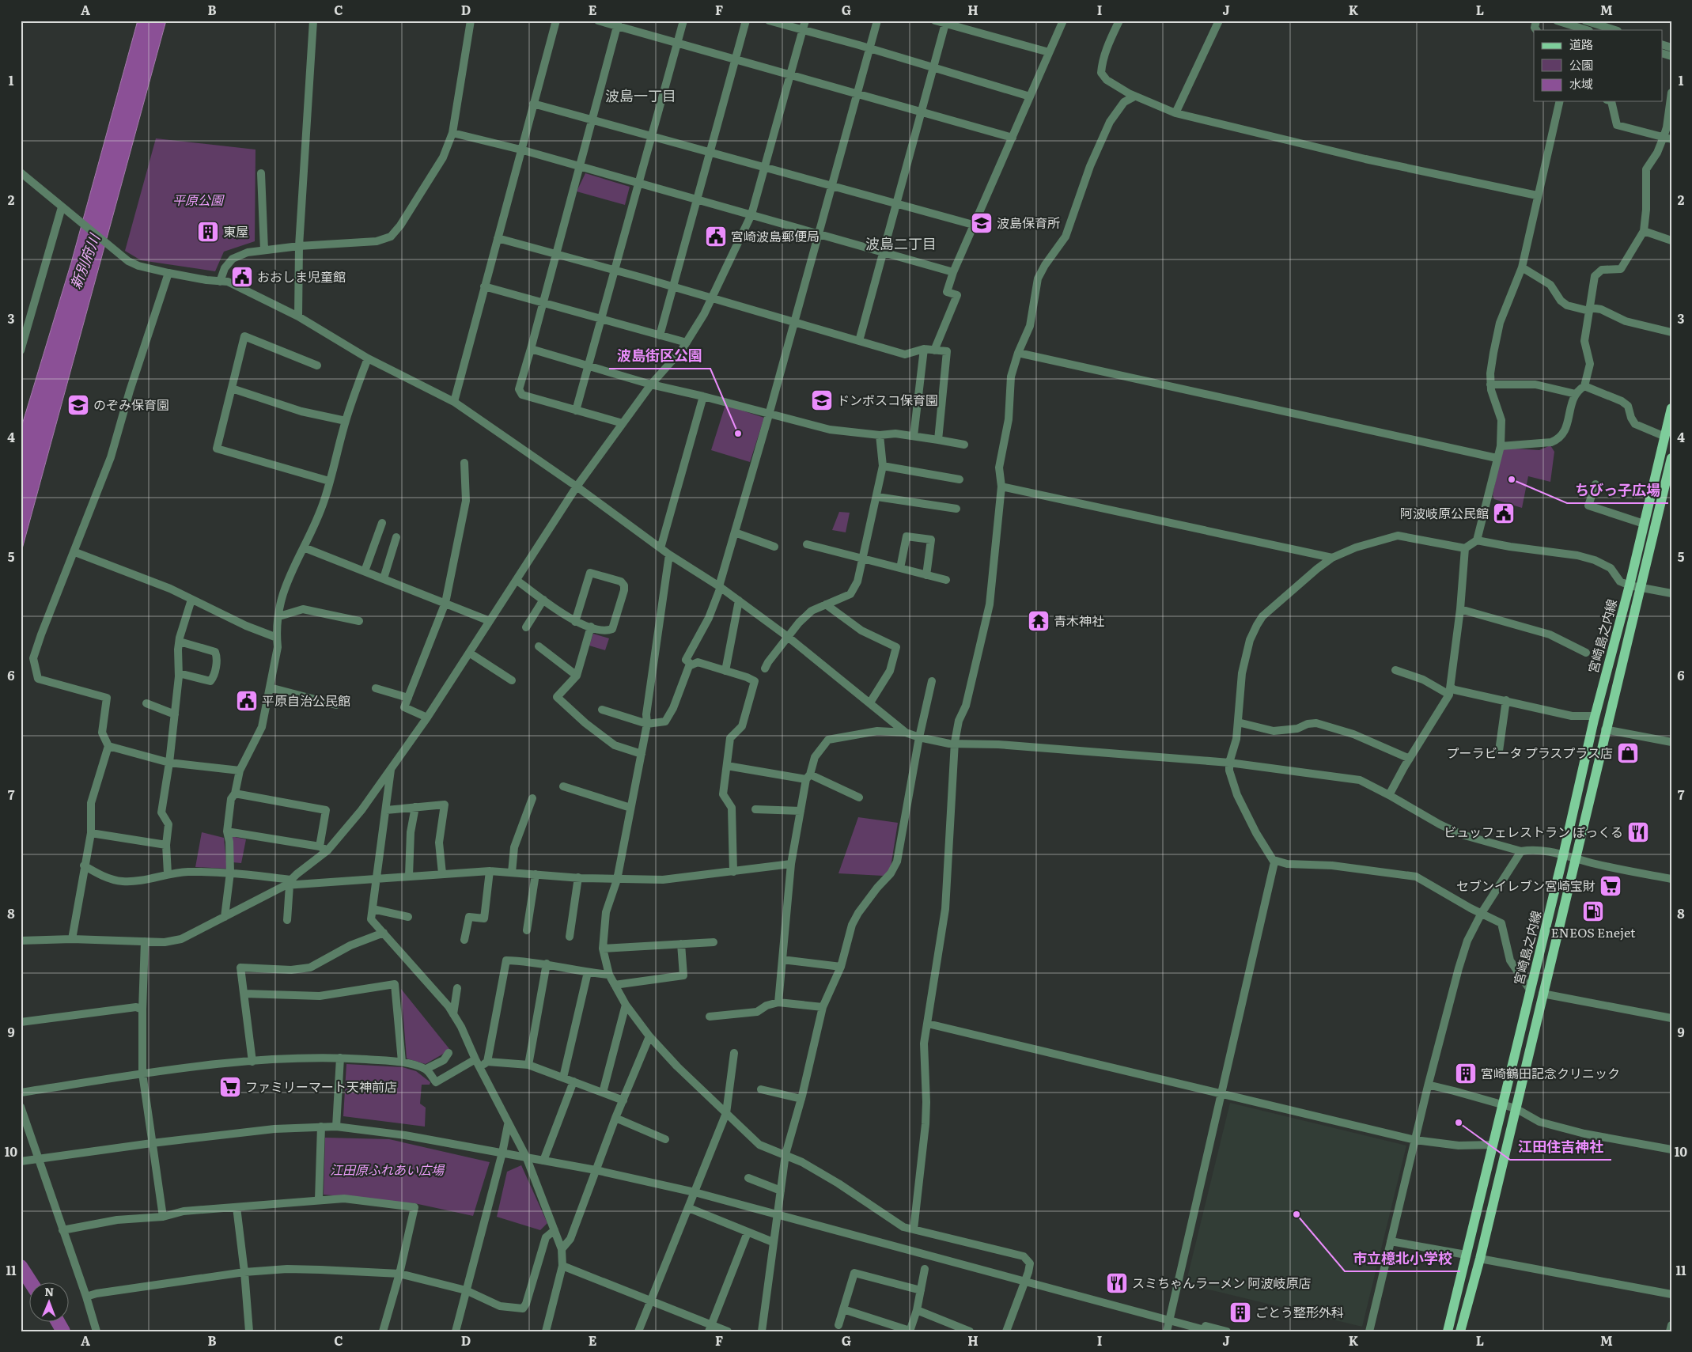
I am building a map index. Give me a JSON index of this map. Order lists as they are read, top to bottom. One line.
{"streets":{"main road":["宮崎島之内線"]},"districts":["波島一丁目","波島二丁目"],"water":["新別府川"],"parks":["平原公園","江田原ふれあい広場"],"places":{"school or university":["波島保育所","ドンボスコ保育園","のぞみ保育園"],"building":["東屋","宮崎鶴田記念クリニック","ごとう整形外科"],"public building":["宮崎波島郵便局","おおしま児童館","阿波岐原公民館","平原自治公民館"],"other":["波島街区公園","ちびっ子広場","江田住吉神社","市立檍北小学校"],"temple":["青木神社"],"shop":["プーラビータ プラスプラス店"],"restaurant":["ビュッフェレストラン ぽっくる","スミちゃんラーメン 阿波岐原店"],"supermarket":["セブンイレブン宮崎宝財","ファミリーマート天神前店"],"fuel station":["ENEOS Enejet"]},"legend":["道路","公園","水域"],"north":"top","grid":{"columns":["A","B","C","D","E","F","G","H","I","J","K","L","M"],"rows":["1","2","3","4","5","6","7","8","9","10","11"]}}
